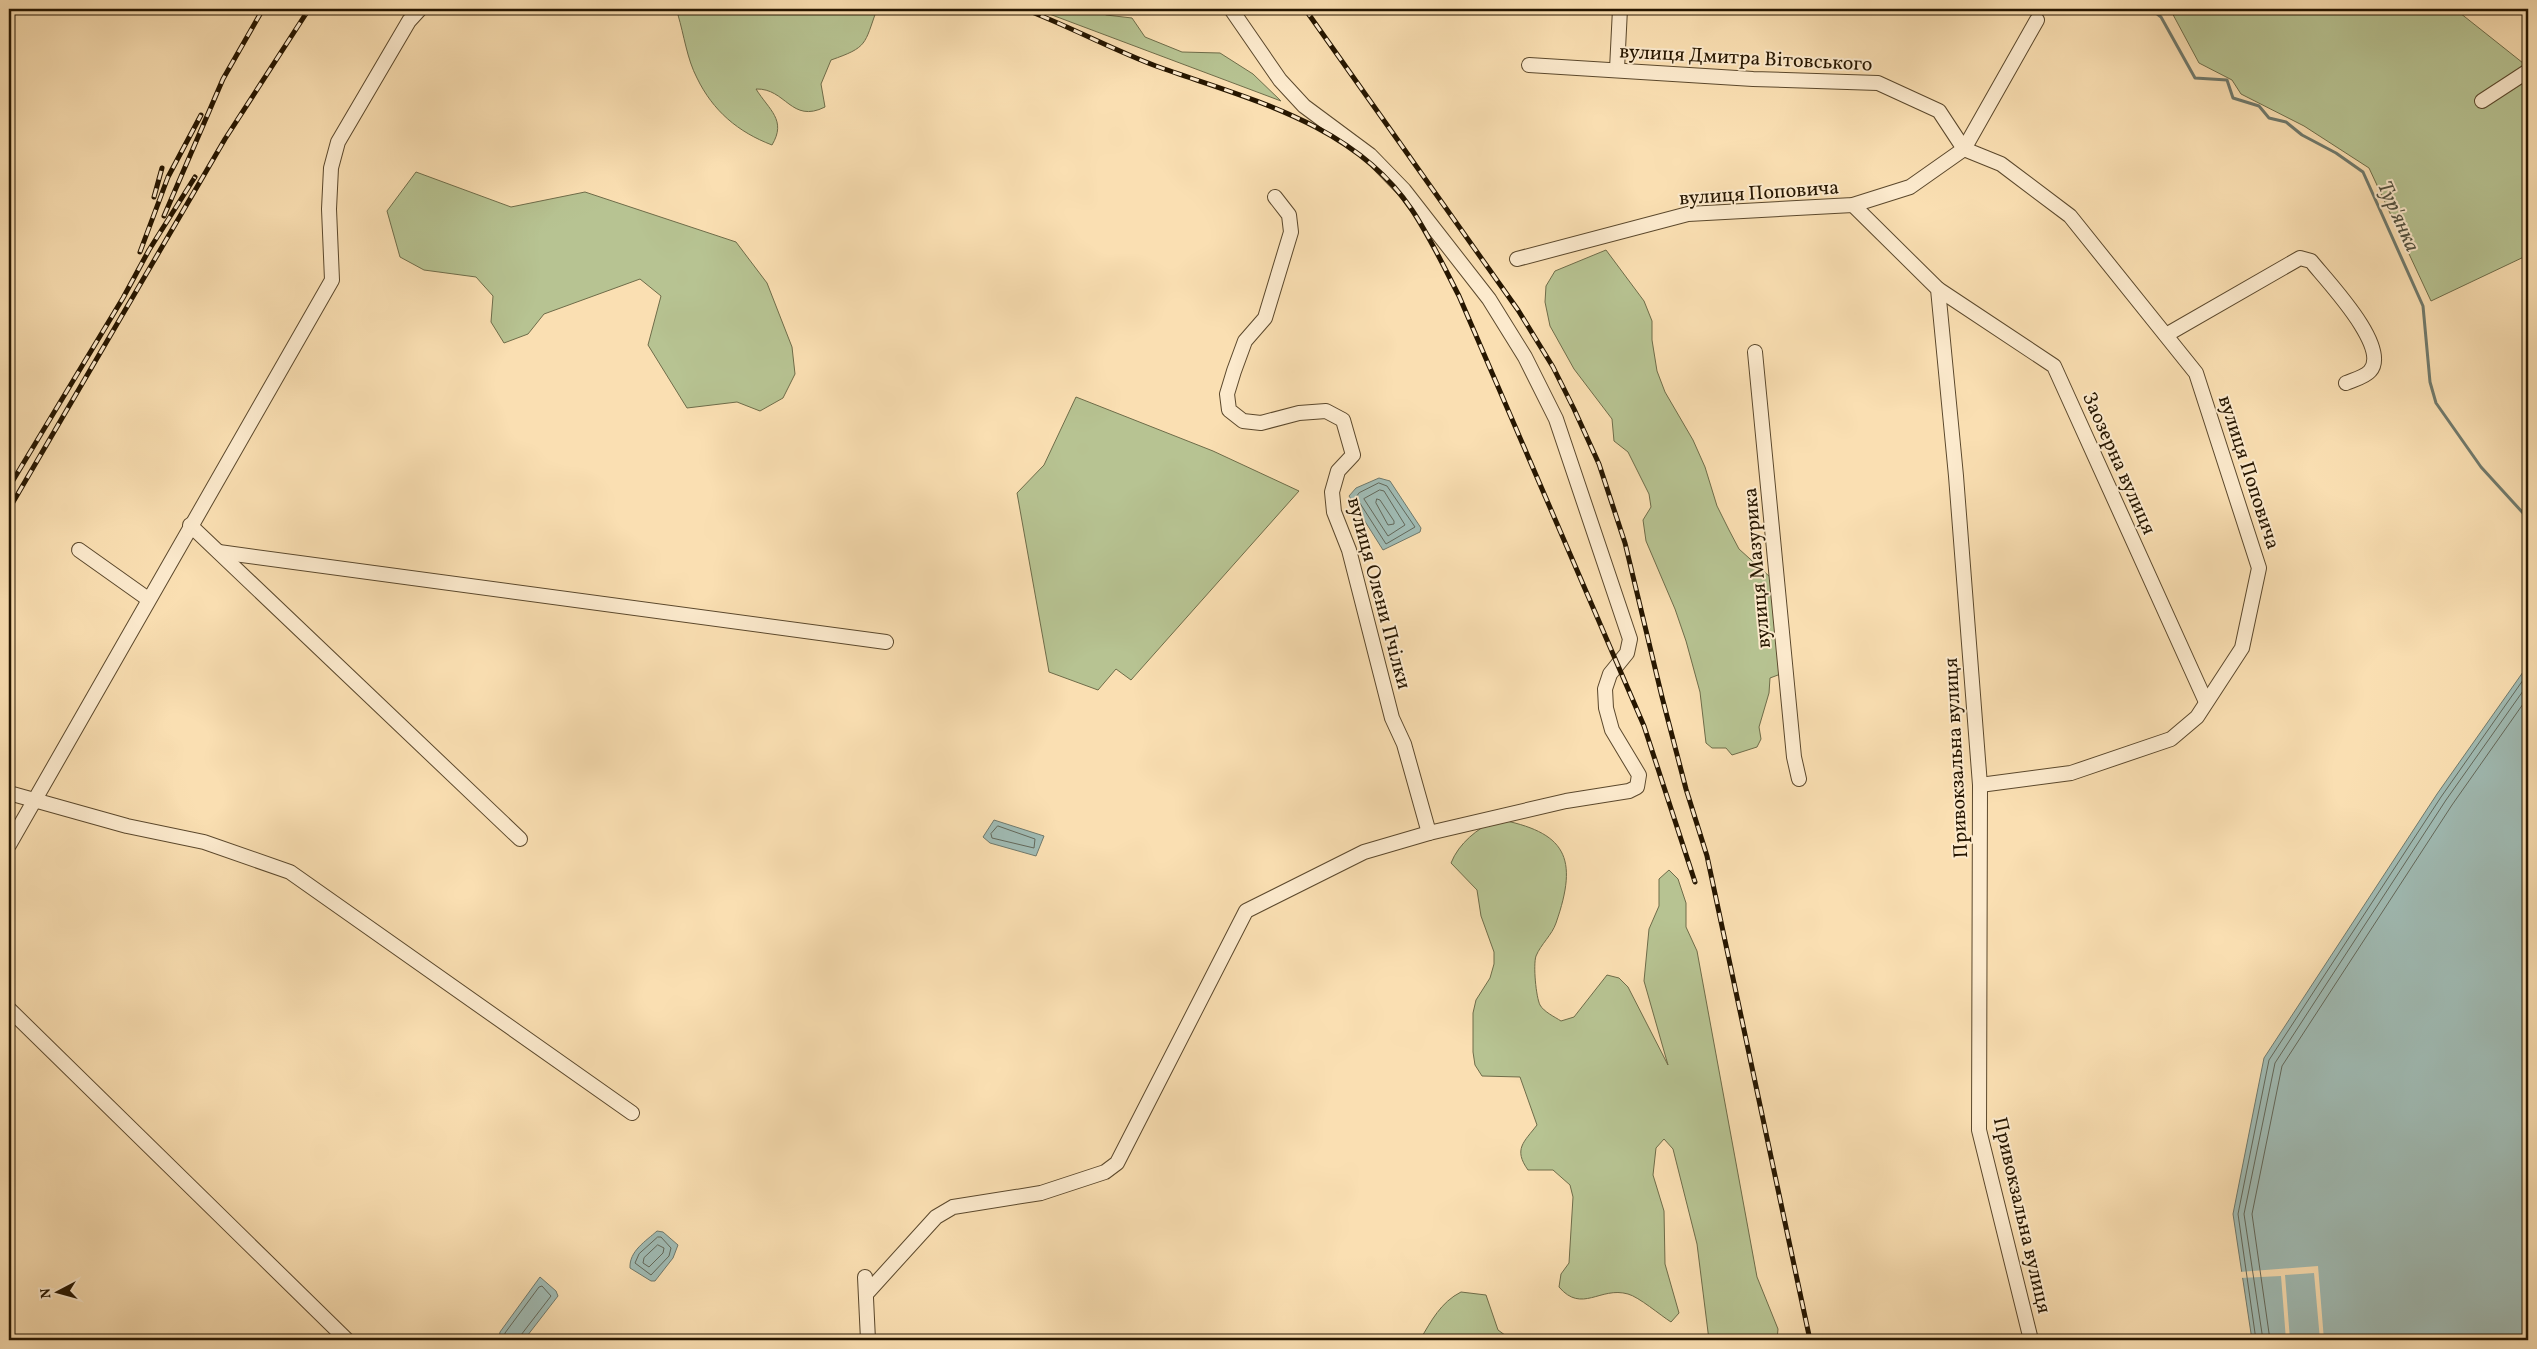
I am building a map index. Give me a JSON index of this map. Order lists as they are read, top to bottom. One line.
{"streets":{"street":["вулиця Дмитра Вітовського","вулиця Поповича","Заозерна вулиця","вулиця Мазурика","вулиця Олени Пчілки","Привокзальна вулиця"]},"crossings":[["вулиця Дмитра Вітовського","вулиця Поповича"],["вулиця Поповича","Заозерна вулиця"],["вулиця Поповича","Привокзальна вулиця"],["Заозерна вулиця","Привокзальна вулиця"]],"water":["Тур'янка"],"north":"left"}
